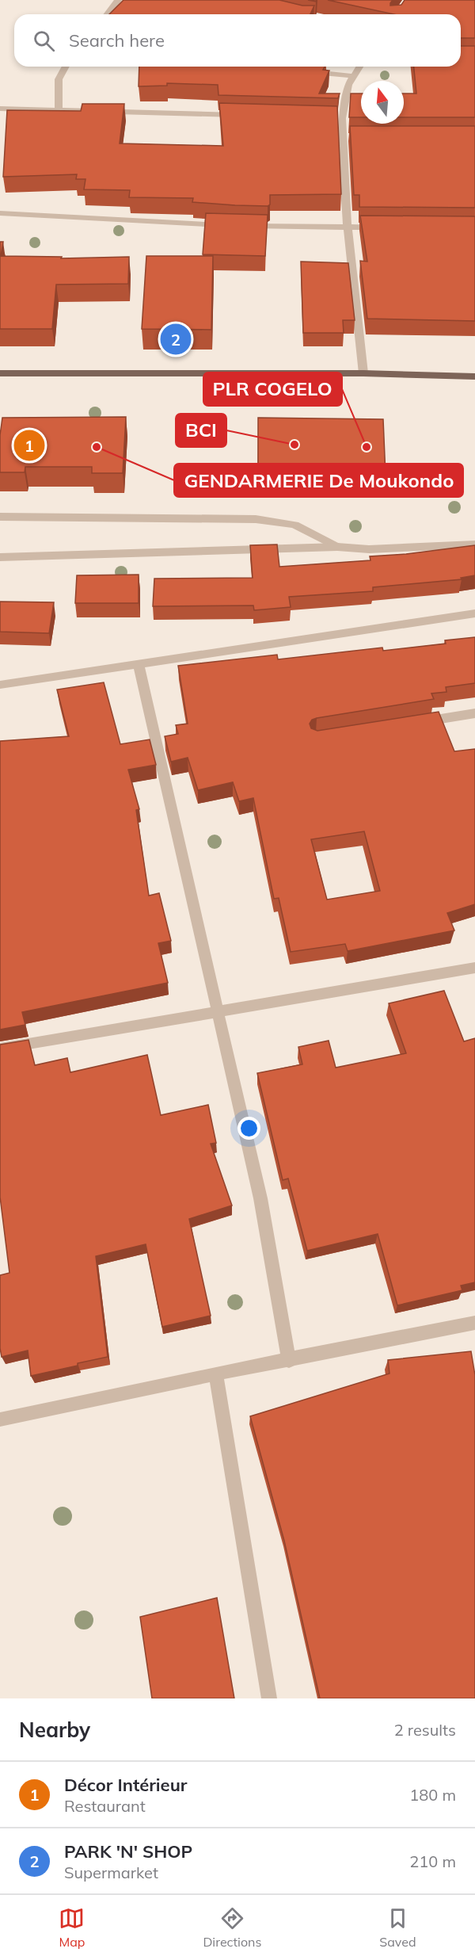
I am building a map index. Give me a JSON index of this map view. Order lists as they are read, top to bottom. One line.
{"places":["BCI","GENDARMERIE De Moukondo","PLR COGELO"],"north":"top","page":{"search":"Search here","pins":["2","1"],"heading":["Nearby","2 results"],"list":[{"mark":"1","name":"Décor Intérieur","note":"Restaurant","value":"180 m"},{"mark":"2","name":"PARK 'N' SHOP","note":"Supermarket","value":"210 m"}],"nav":["Map","Directions","Saved"]}}
